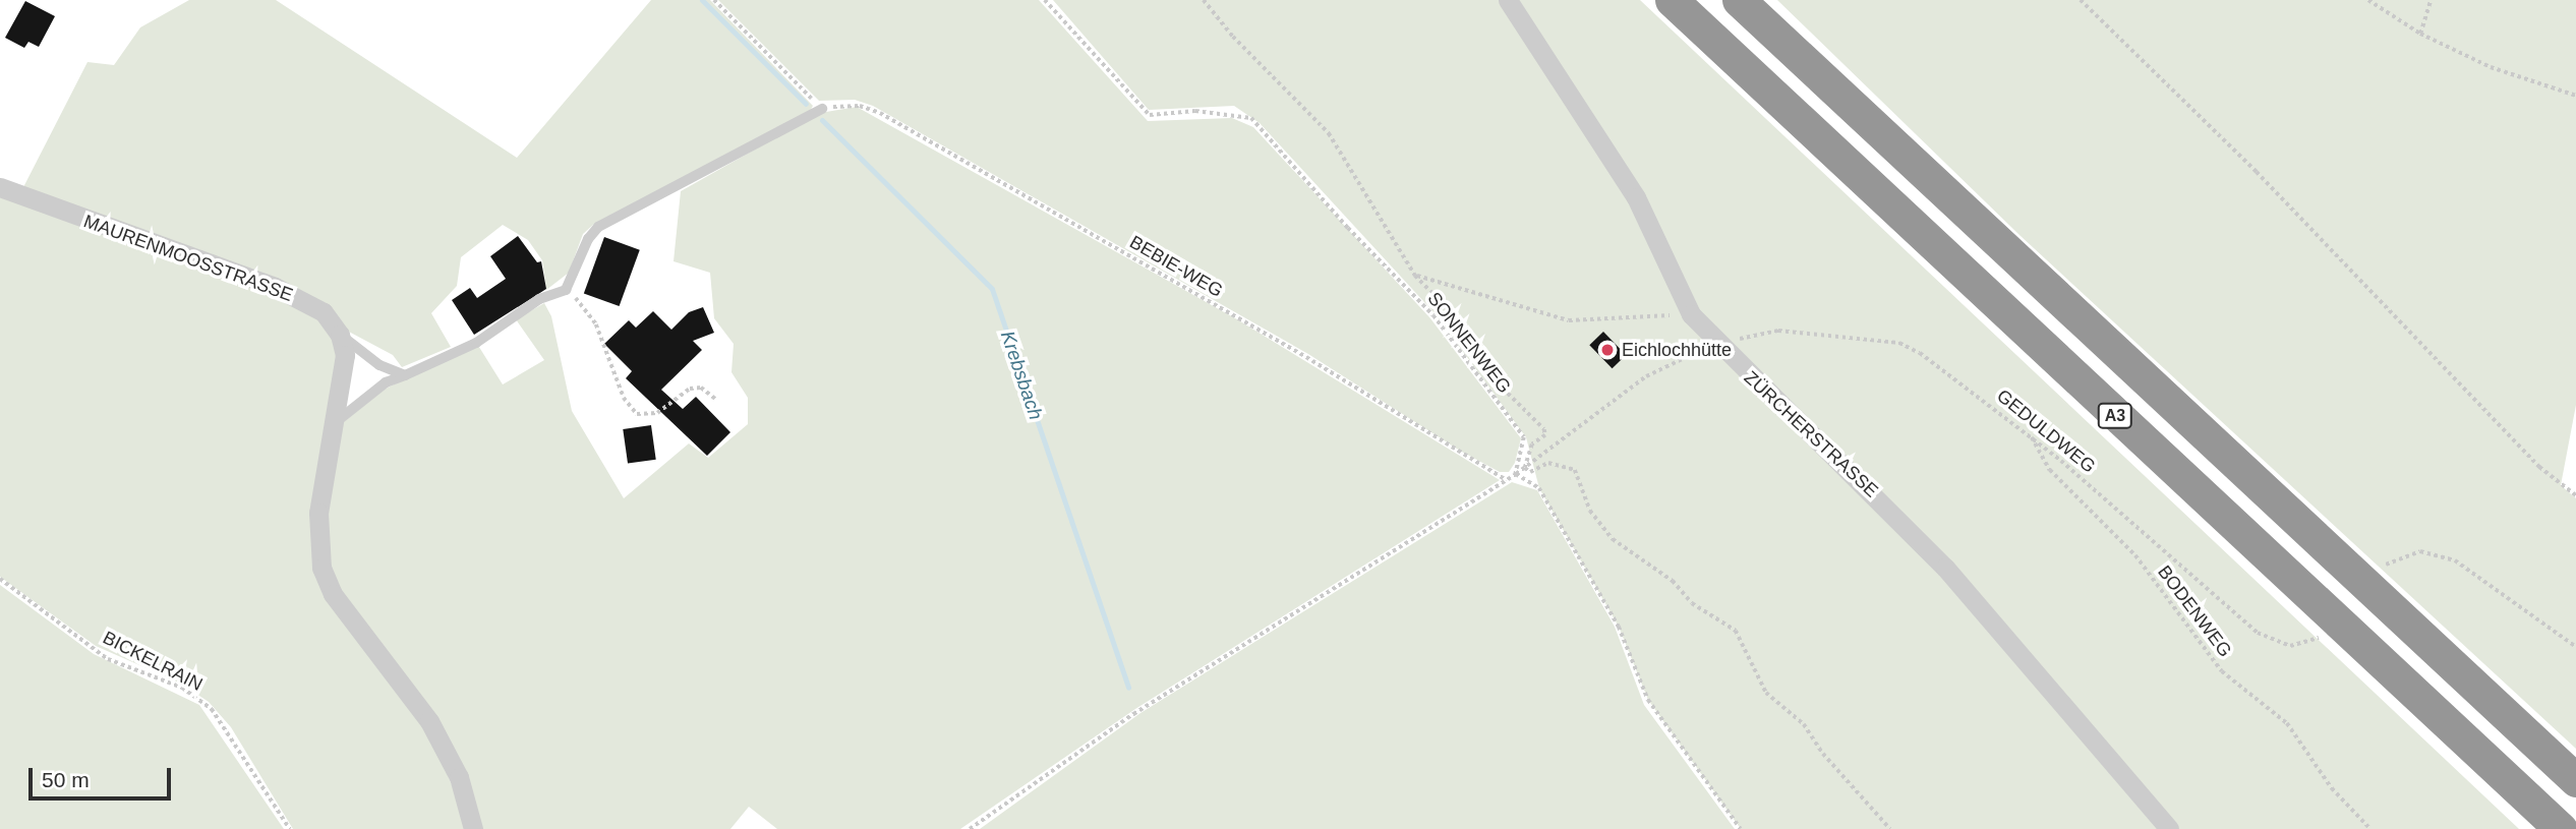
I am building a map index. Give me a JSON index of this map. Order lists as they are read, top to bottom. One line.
{"streets":{"highway":["A3"],"street":["MAURENMOOSSTRASSE","ZÜRCHERSTRASSE"],"path":["BEBIE-WEG","SONNENWEG","GEDULDWEG","BODENWEG","BICKELRAIN"]},"crossings":[["BEBIE-WEG","GEDULDWEG"],["SONNENWEG","GEDULDWEG"],["GEDULDWEG","ZÜRCHERSTRASSE"],["GEDULDWEG","BODENWEG"]],"water":["Krebsbach"],"places":["Eichlochhütte"],"scale_bar":"50 m"}
